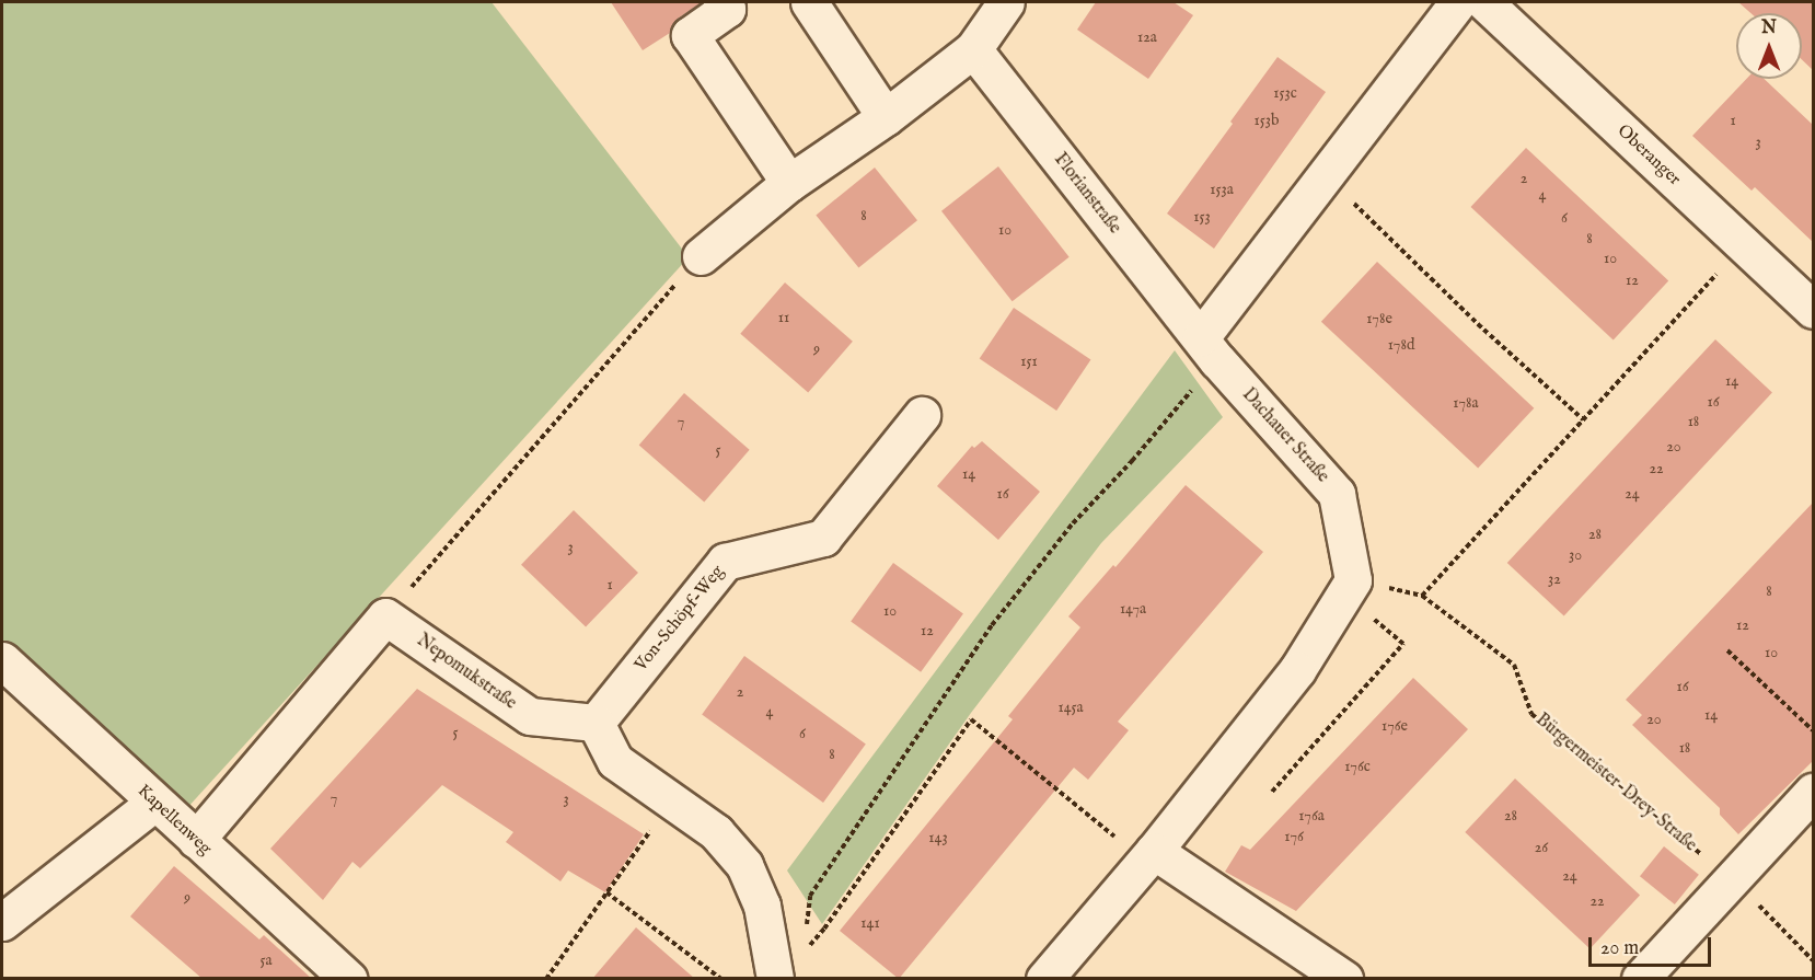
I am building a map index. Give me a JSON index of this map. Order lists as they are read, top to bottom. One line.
{"streets":{"street":["Oberanger","Florianstraße","Dachauer Straße","Von-Schöpf-Weg","Nepomukstraße","Kapellenweg"],"path":["Bürgermeister-Drey-Straße"]},"crossings":[["Florianstraße","Dachauer Straße"],["Dachauer Straße","Bürgermeister-Drey-Straße"],["Von-Schöpf-Weg","Nepomukstraße"]],"house_numbers":["12a","153c","153b","1","3","2","153a","4","8","153","6","10","8","10","12","11","178e","178d","9","151","14","16","178a","7","18","20","5","22","14","16","24","28","3","30","32","1","8","147a","10","12","12","10","16","2","145a","4","14","20","176e","5","6","18","8","176c","7","3","176a","28","176","143","26","24","9","22","141","5a"],"scale_bar":"20 m","north":"top"}
